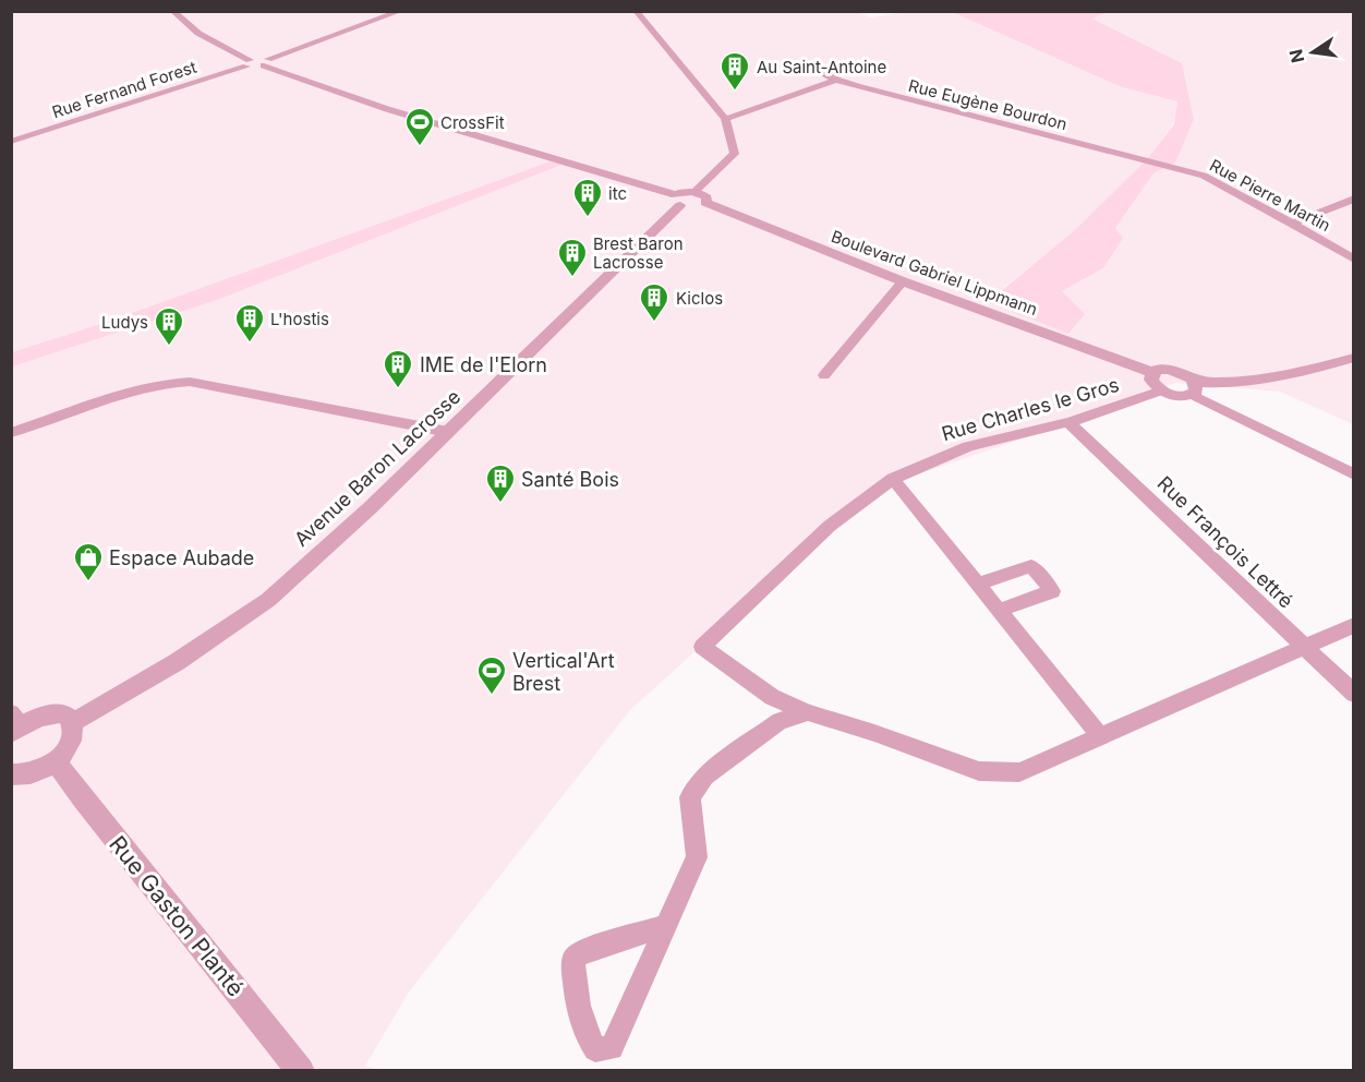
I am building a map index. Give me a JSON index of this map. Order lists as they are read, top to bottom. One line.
{"streets":{"street":["Rue Fernand Forest","Rue Eugène Bourdon","Rue Pierre Martin","Boulevard Gabriel Lippmann","Rue Charles le Gros","Avenue Baron Lacrosse","Rue François Lettré","Rue Gaston Planté"]},"crossings":[["Rue Eugène Bourdon","Rue Pierre Martin"],["Rue Charles le Gros","Rue François Lettré"]],"places":{"building":["Au Saint-Antoine","itc","Brest Baron Lacrosse","Kiclos","L'hostis","Ludys","IME de l'Elorn","Santé Bois"],"sports":["CrossFit","Vertical'Art Brest"],"shop":["Espace Aubade"]},"north":"left"}
